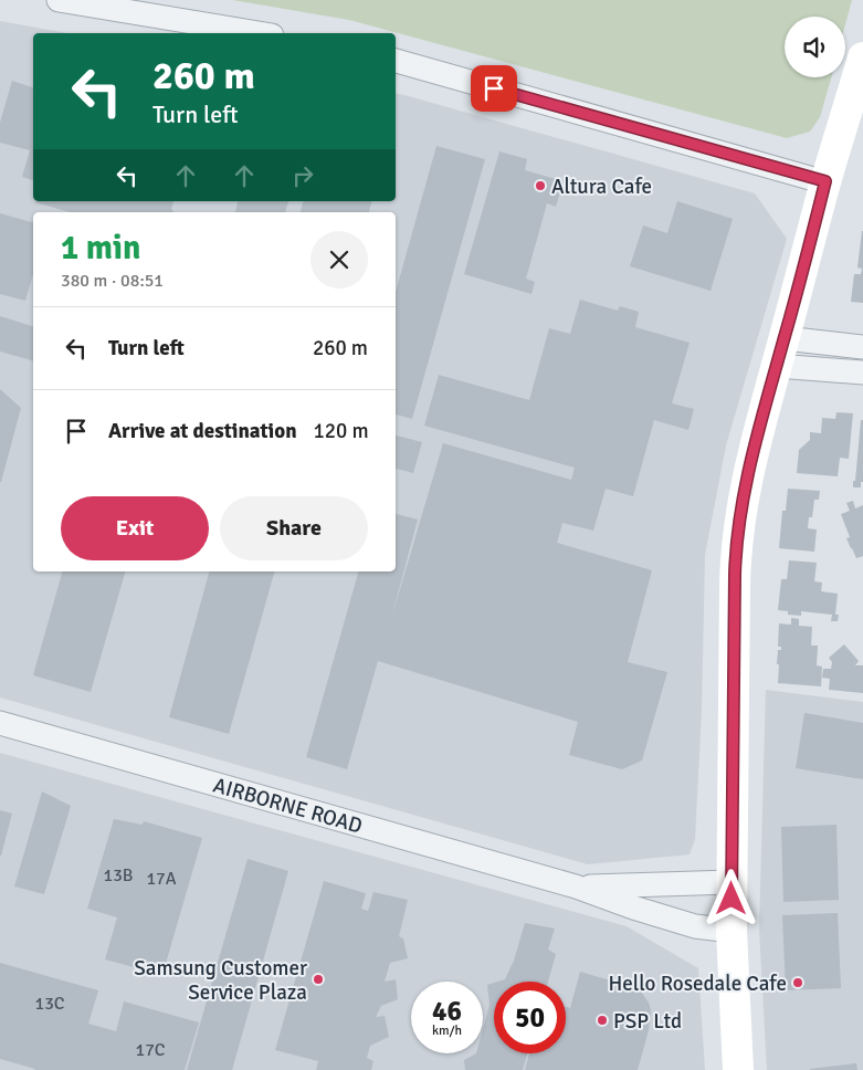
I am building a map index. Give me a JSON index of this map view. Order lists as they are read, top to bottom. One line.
{"streets":{"street":["AIRBORNE ROAD"]},"places":["Altura Cafe","Samsung Customer Service Plaza","Hello Rosedale Cafe","PSP Ltd"],"house_numbers":["13B","17A","13C","17C"],"page":{"turn":["260 m","Turn left"],"heading":["1 min","380 m · 08:51"],"list":[{"name":"Turn left","value":"260 m"},{"name":"Arrive at destination","value":"120 m"}],"buttons":["Exit","Share"],"speed":"46 km/h","limit":"50"}}
